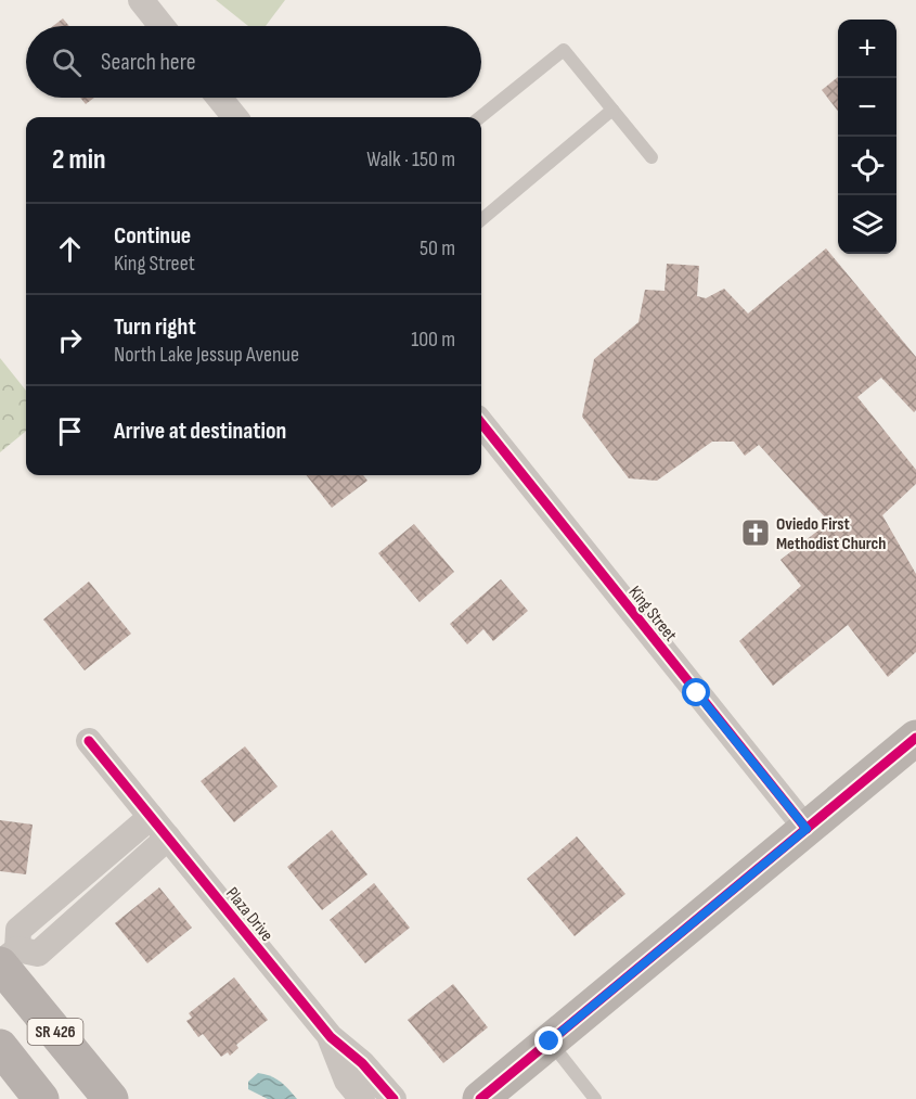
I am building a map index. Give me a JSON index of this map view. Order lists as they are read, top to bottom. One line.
{"streets":{"main road":["SR 426"],"street":["King Street","Plaza Drive"]},"places":{"church":["Oviedo First Methodist Church"]},"page":{"map_buttons":["+","−"],"search":"Search here","heading":["2 min","Walk · 150 m"],"list":[["Continue","King Street","50 m"],["Turn right","North Lake Jessup Avenue","100 m"],"Arrive at destination"]}}
